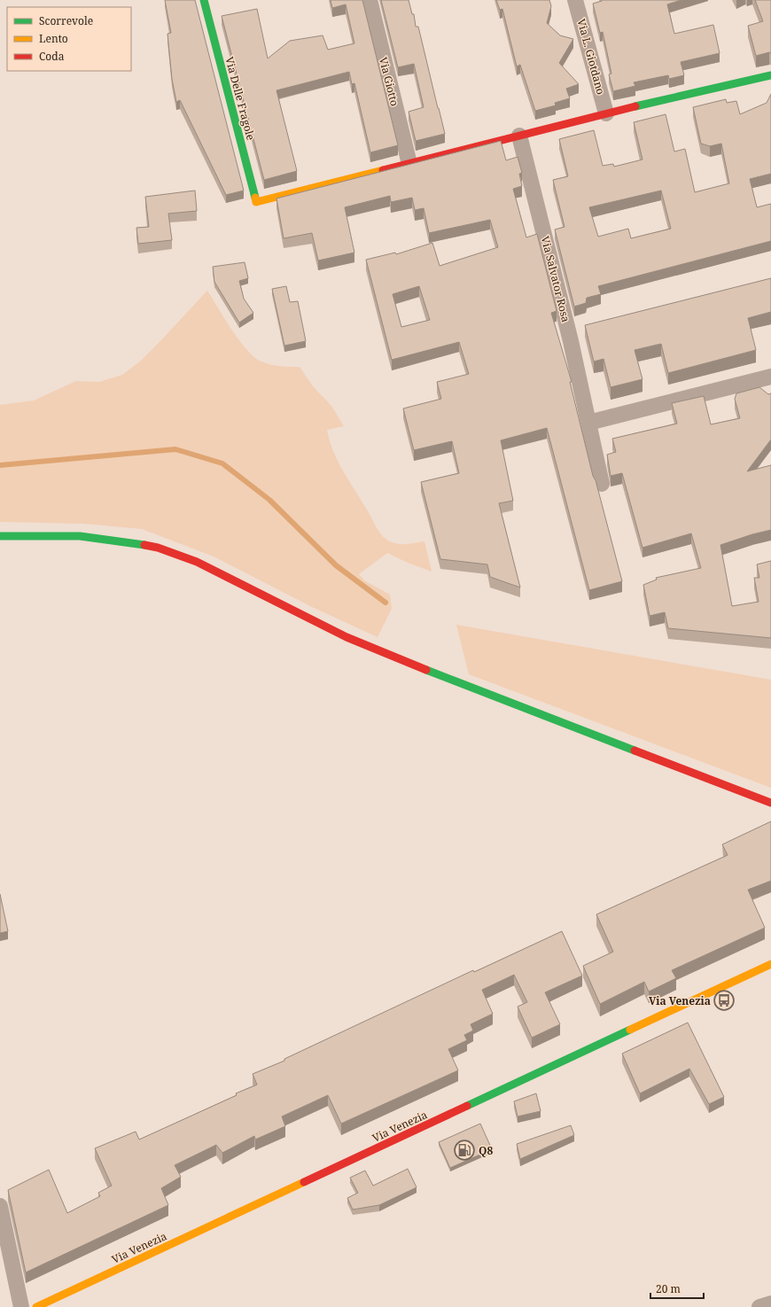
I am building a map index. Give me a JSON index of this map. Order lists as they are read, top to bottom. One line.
{"streets":{"street":["Via L. Giotdano","Via Giotto","Via Delle Fragole","Via Salvator Rosa","Via Venezia"]},"crossings":[["Via Giotto","Via Delle Fragole"]],"places":{"bus stop":["Via Venezia"],"fuel station":["Q8"]},"legend":["Scorrevole","Lento","Coda"],"scale_bar":"20 m"}
